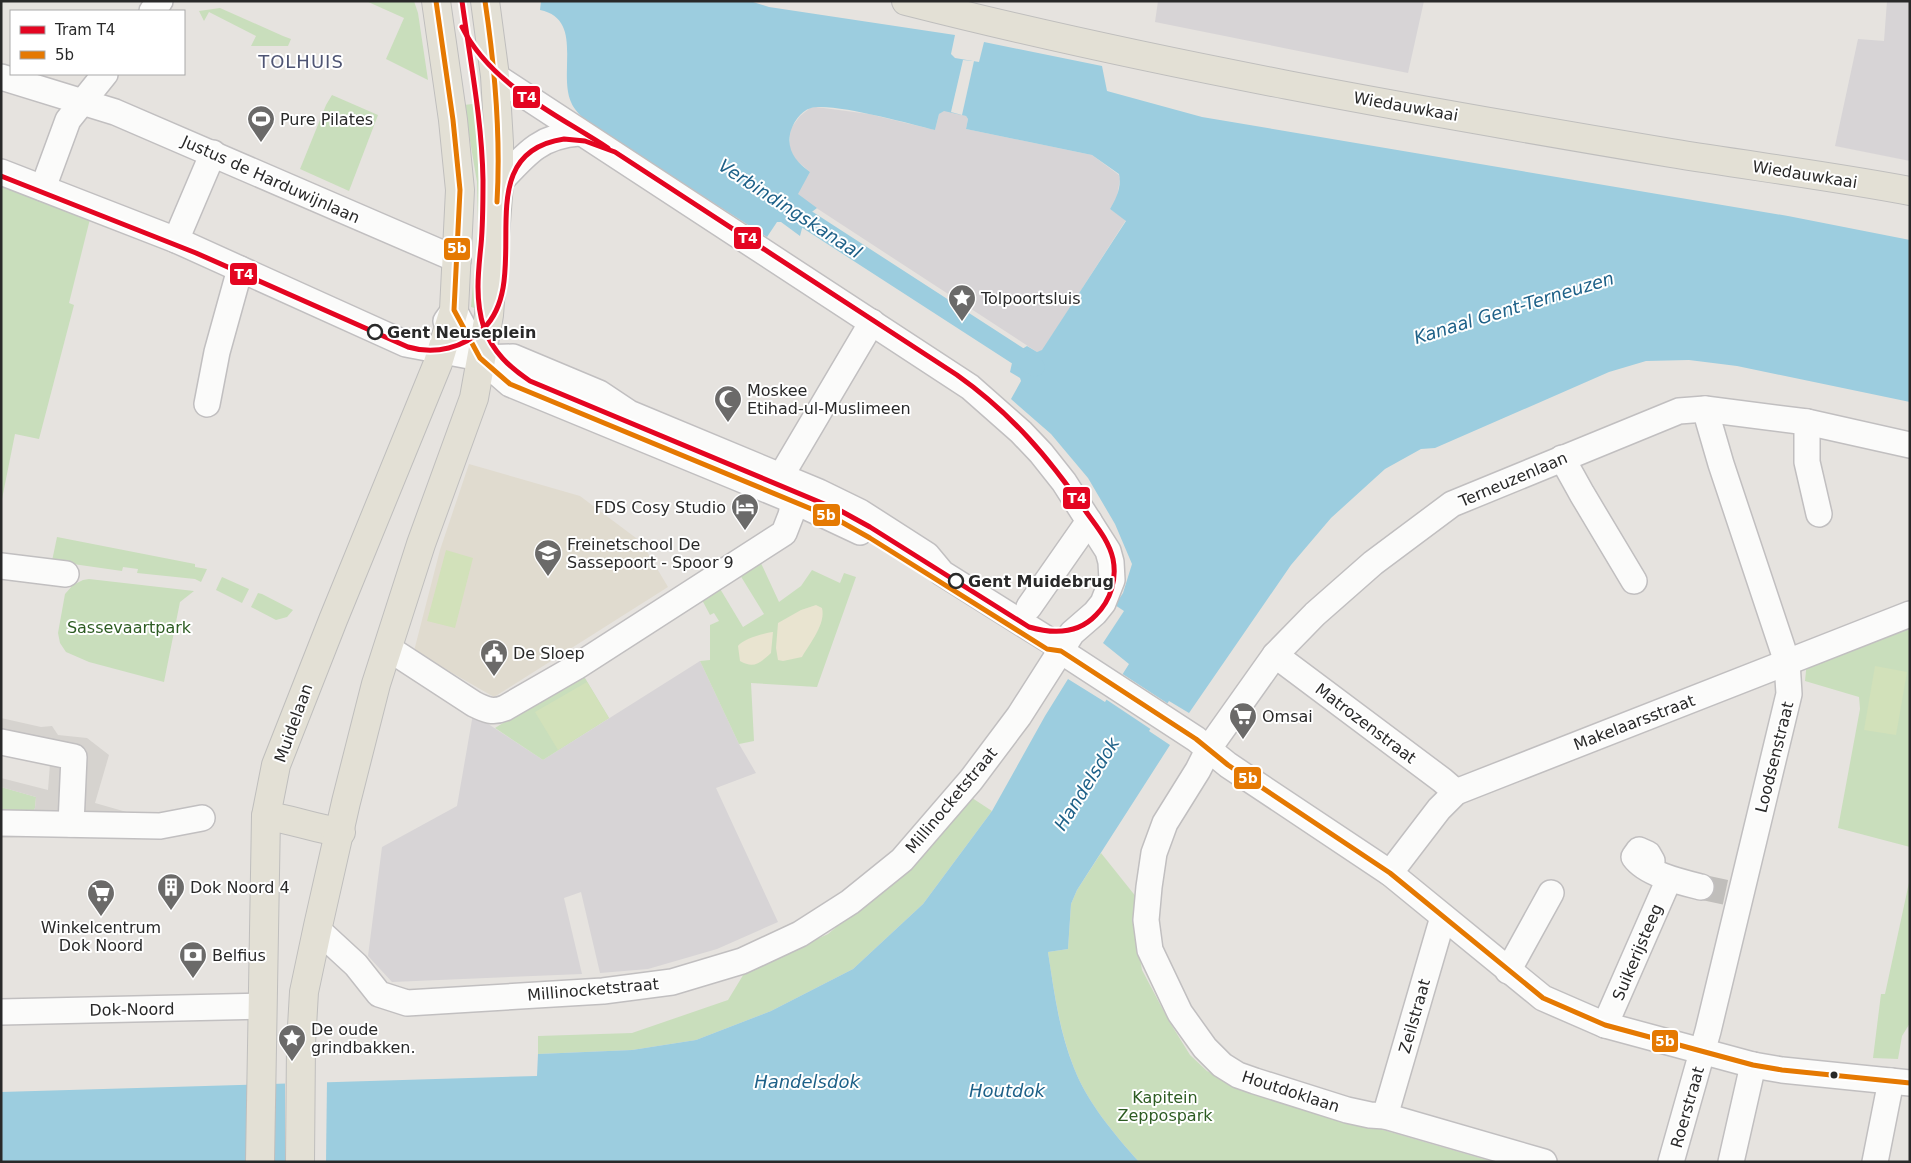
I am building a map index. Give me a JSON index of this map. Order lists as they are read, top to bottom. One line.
{"streets":{"main road":["Wiedauwkaai","Muidelaan"],"street":["Justus de Harduwijnlaan","Terneuzenlaan","Makelaarsstraat","Matrozenstraat","Loodsenstraat","Millinocketstraat","Suikerijsteeg","Dok-Noord","Zeilstraat","Houtdoklaan","Roerstraat"]},"crossings":[["Justus de Harduwijnlaan","Muidelaan"],["Terneuzenlaan","Matrozenstraat"],["Terneuzenlaan","Loodsenstraat"],["Terneuzenlaan","Houtdoklaan"],["Makelaarsstraat","Matrozenstraat"],["Makelaarsstraat","Loodsenstraat"],["Muidelaan","Dok-Noord"],["Loodsenstraat","Roerstraat"],["Zeilstraat","Houtdoklaan"]],"districts":["TOLHUIS"],"water":["Verbindingskanaal","Kanaal Gent-Terneuzen","Handelsdok","Houtdok"],"parks":["Sassevaartpark","Kapitein Zeppospark"],"places":{"sports":["Pure Pilates"],"place":["Tolpoortsluis","De oude grindbakken."],"other":["Gent Neuseplein","Gent Muidebrug"],"mosque":["Moskee Etihad-ul-Muslimeen"],"hotel":["FDS Cosy Studio"],"school or university":["Freinetschool De Sassepoort - Spoor 9"],"public building":["De Sloep"],"supermarket":["Omsai","Winkelcentrum Dok Noord"],"building":["Dok Noord 4"],"bank":["Belfius"]},"lines":["tram line T4","transit line 5b"],"legend":["Tram T4","5b"]}
